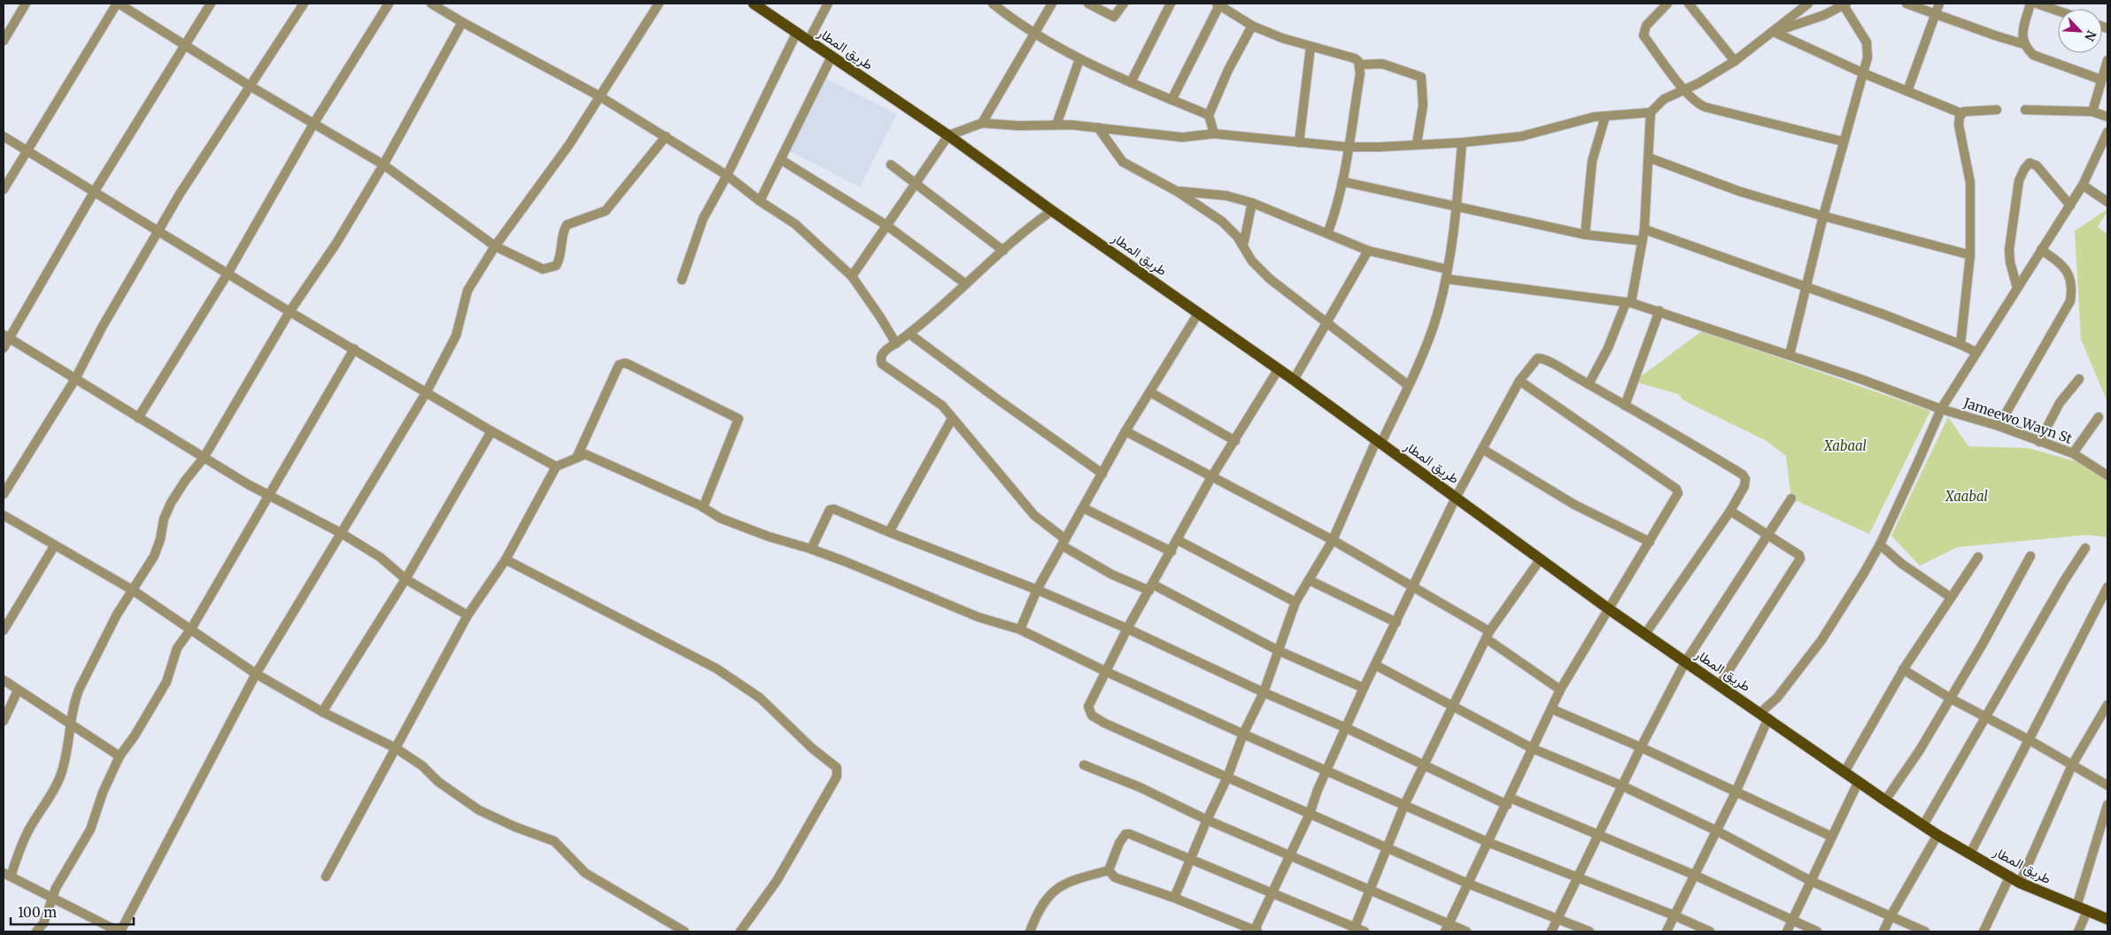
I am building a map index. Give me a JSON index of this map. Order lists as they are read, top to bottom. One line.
{"streets":{"main road":["طريق المطار"],"street":["Jameewo_Wayn St"]},"parks":["Xabaal","Xaabal"],"scale_bar":"100 m","north":"bottom right"}
